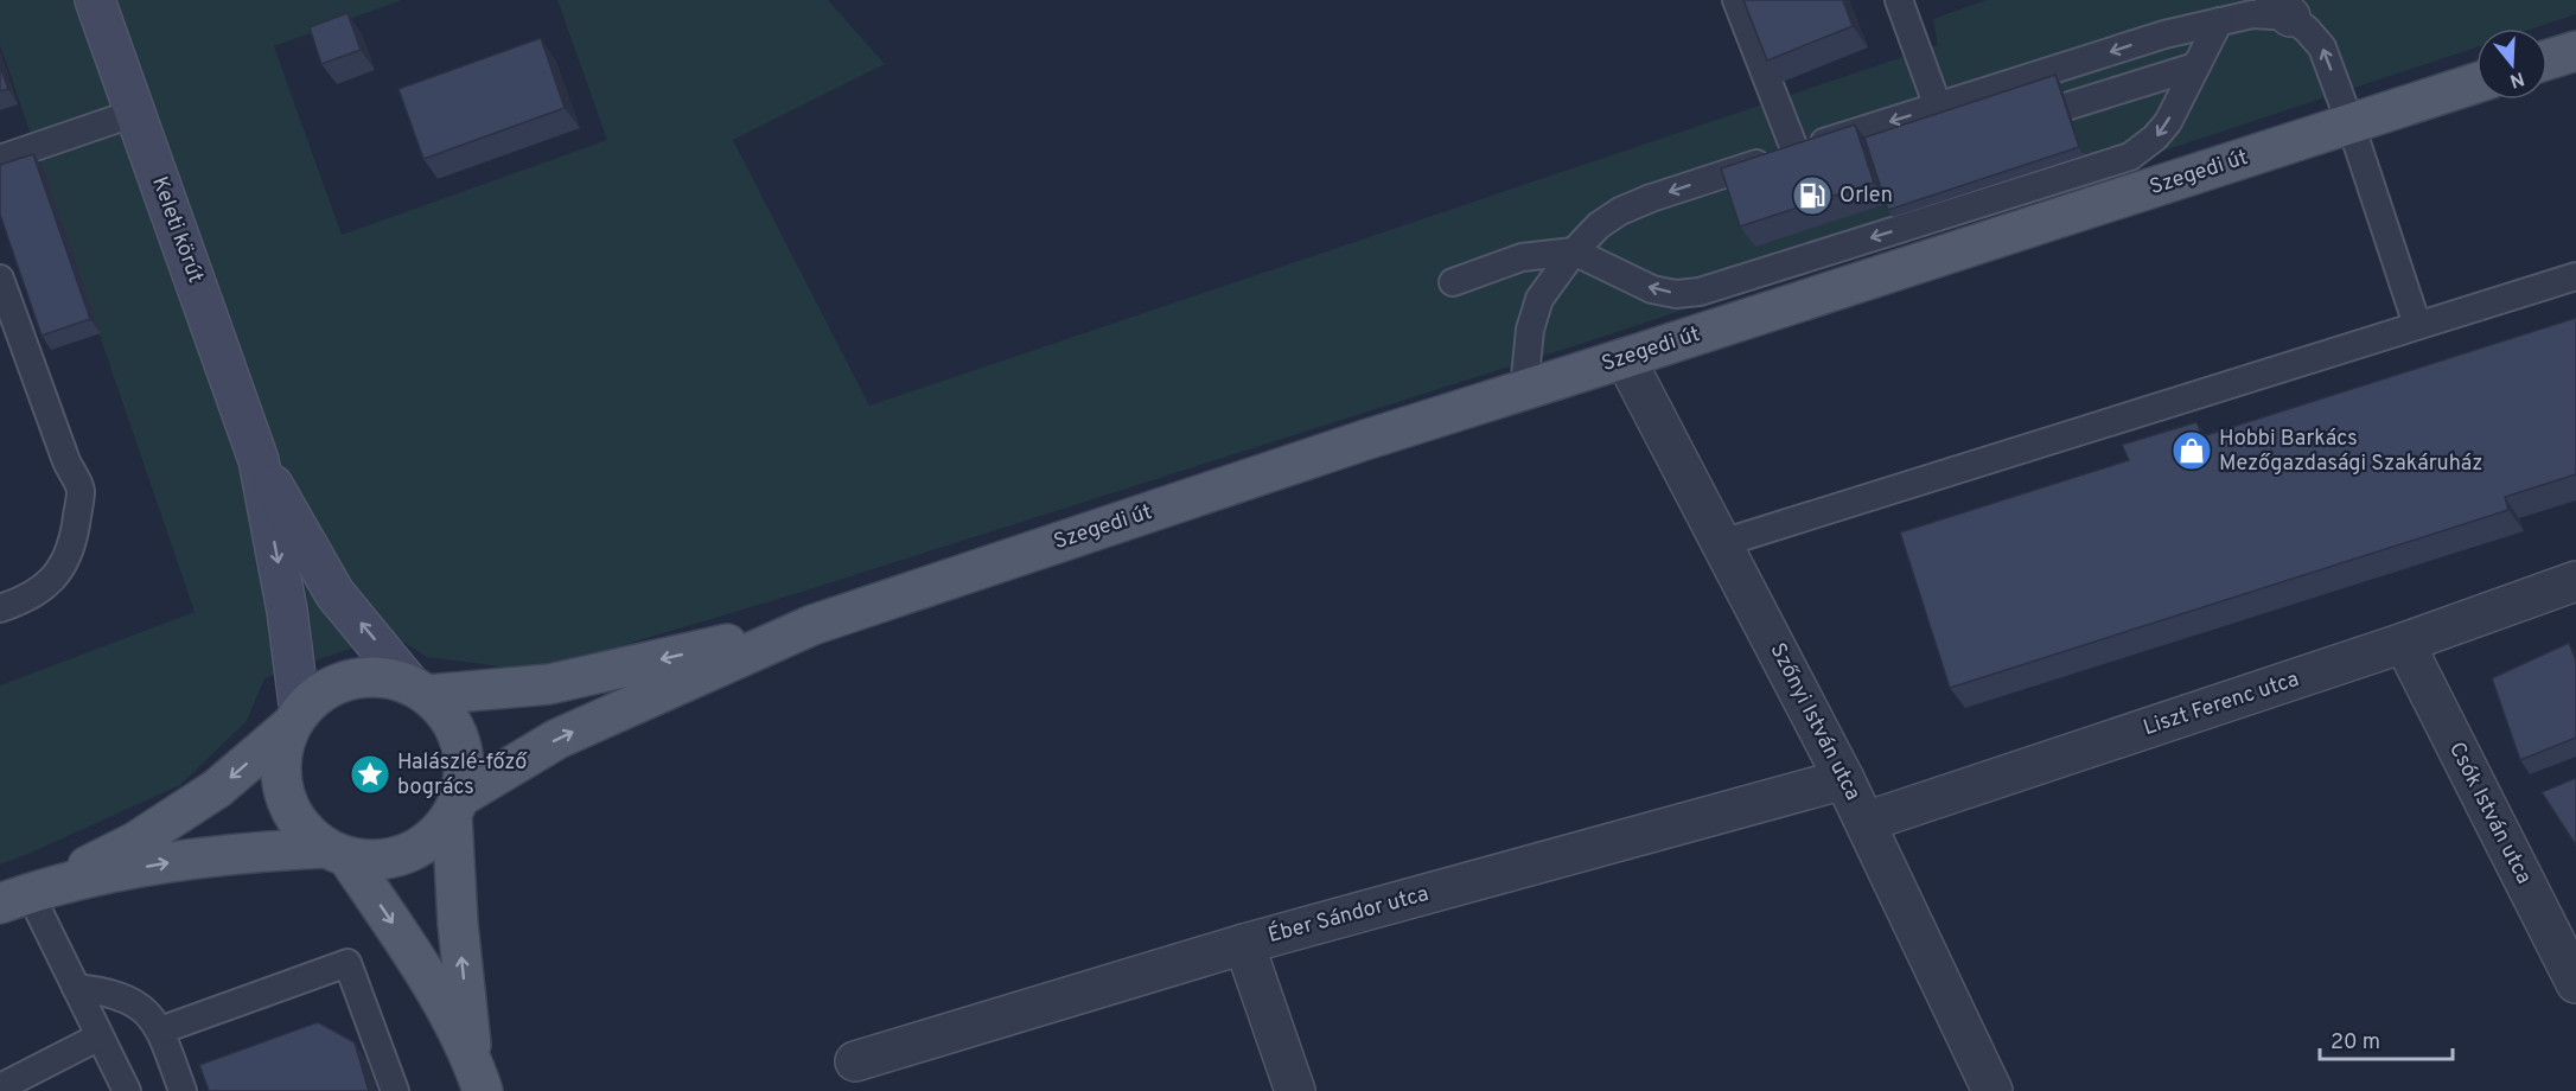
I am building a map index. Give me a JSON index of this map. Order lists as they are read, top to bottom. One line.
{"streets":{"main road":["Szegedi út","Keleti körút"],"street":["Liszt Ferenc utca","Szőnyi István utca","Csók István utca","Éber Sándor utca"]},"crossings":[["Szegedi út","Szőnyi István utca"],["Liszt Ferenc utca","Szőnyi István utca"],["Liszt Ferenc utca","Csók István utca"],["Szőnyi István utca","Éber Sándor utca"]],"places":{"fuel station":["Orlen"],"shop":["Hobbi Barkács Mezőgazdasági Szakáruház"],"place":["Halászlé-főző bogrács"]},"scale_bar":"20 m","north":"bottom"}
